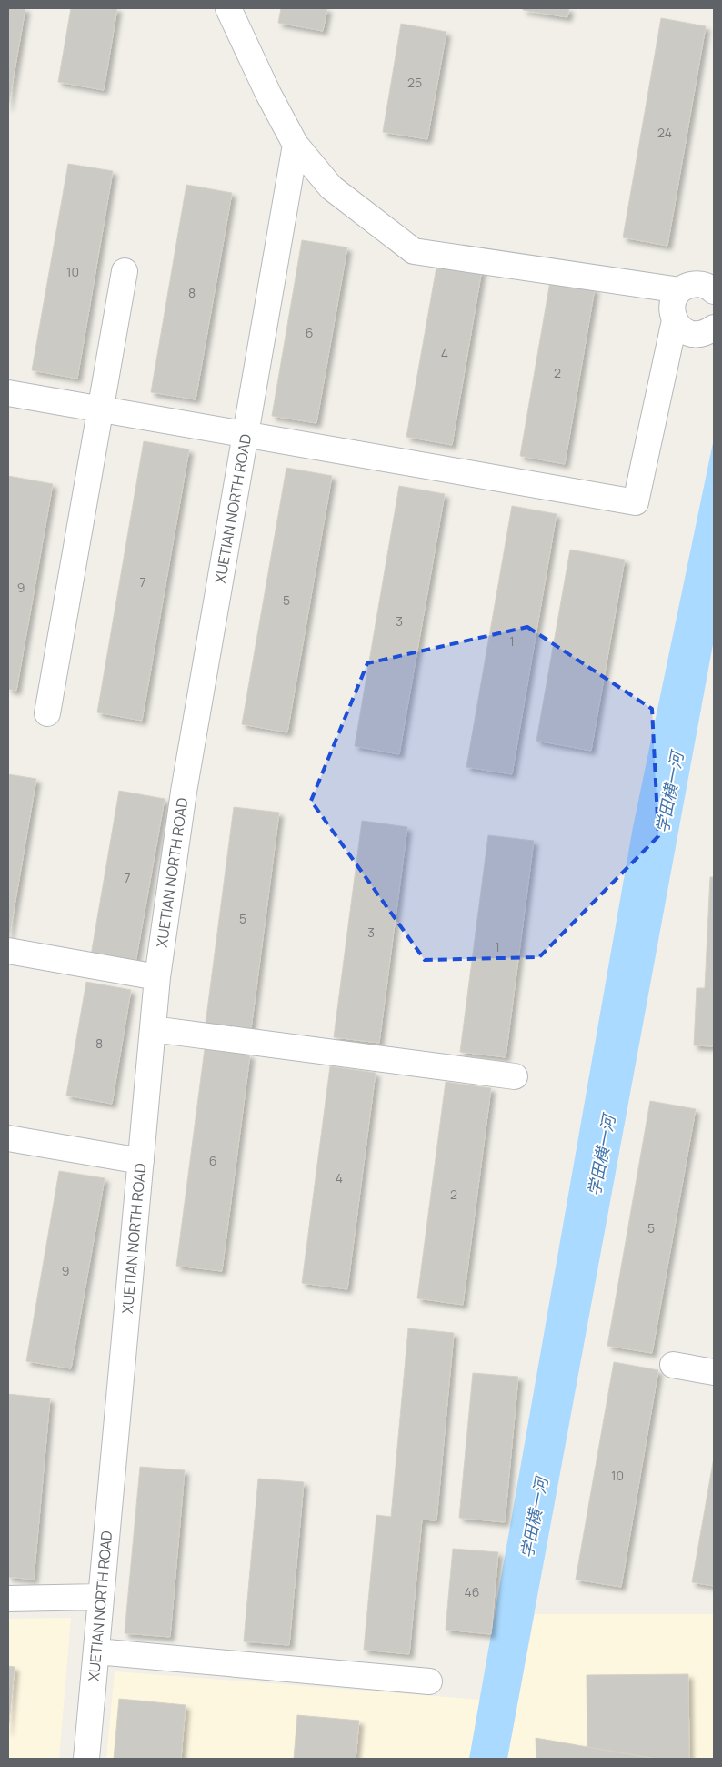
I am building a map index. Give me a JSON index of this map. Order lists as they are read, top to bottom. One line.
{"streets":{"street":["XUETIAN NORTH ROAD"]},"water":["学田横一河"],"house_numbers":["25","24","10","8","6","4","2","7","9","5","3","1","7","5","3","1","8","6","4","2","5","9","10","46"]}
